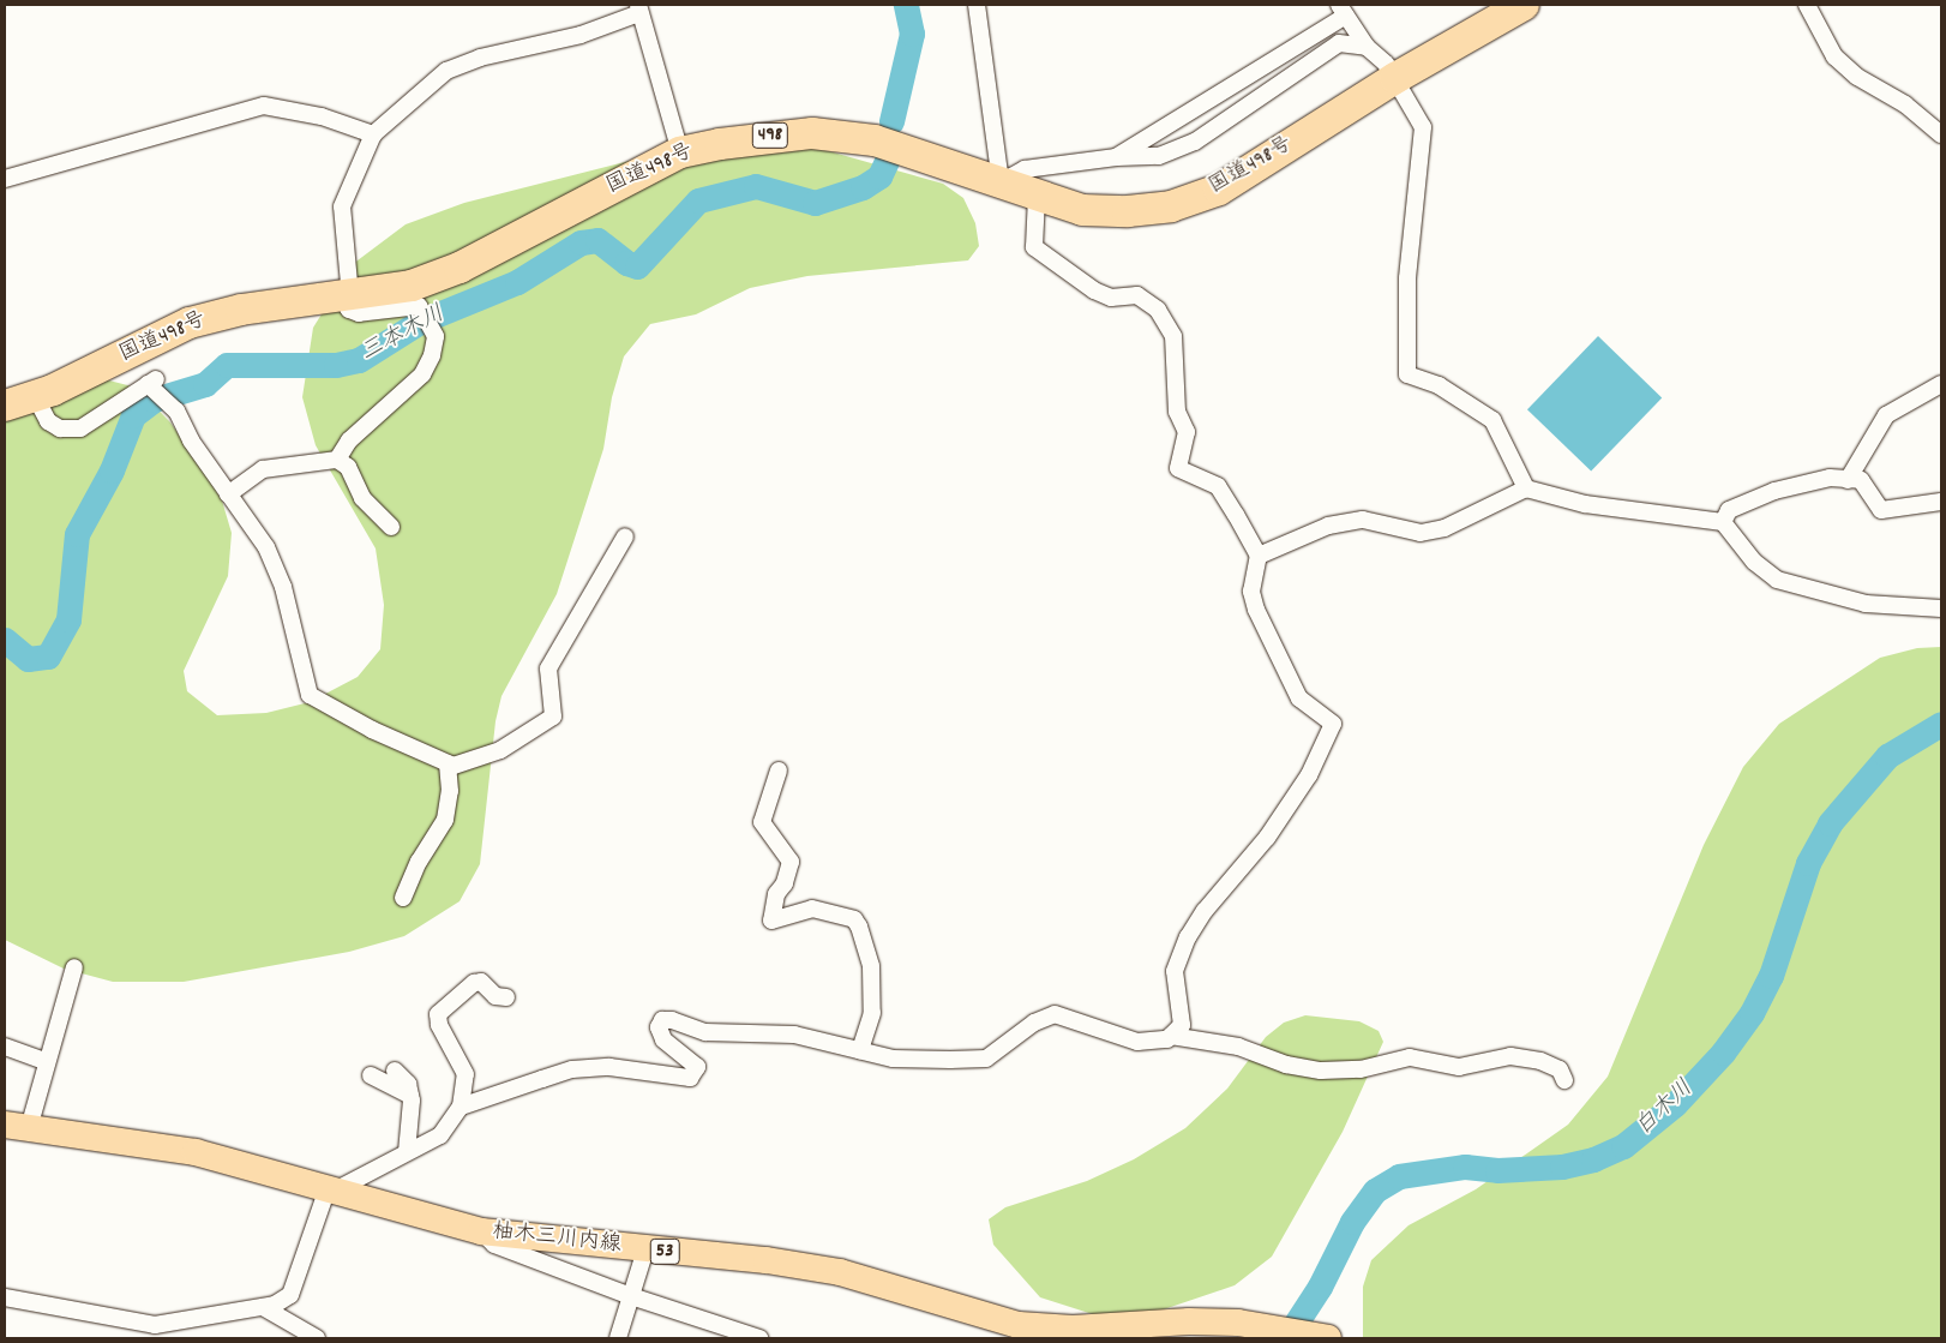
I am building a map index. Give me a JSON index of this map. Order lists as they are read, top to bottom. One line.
{"streets":{"highway":["498","国道498号"],"main road":["柚木三川内線","53"]},"water":["三本木川","白木川"]}
